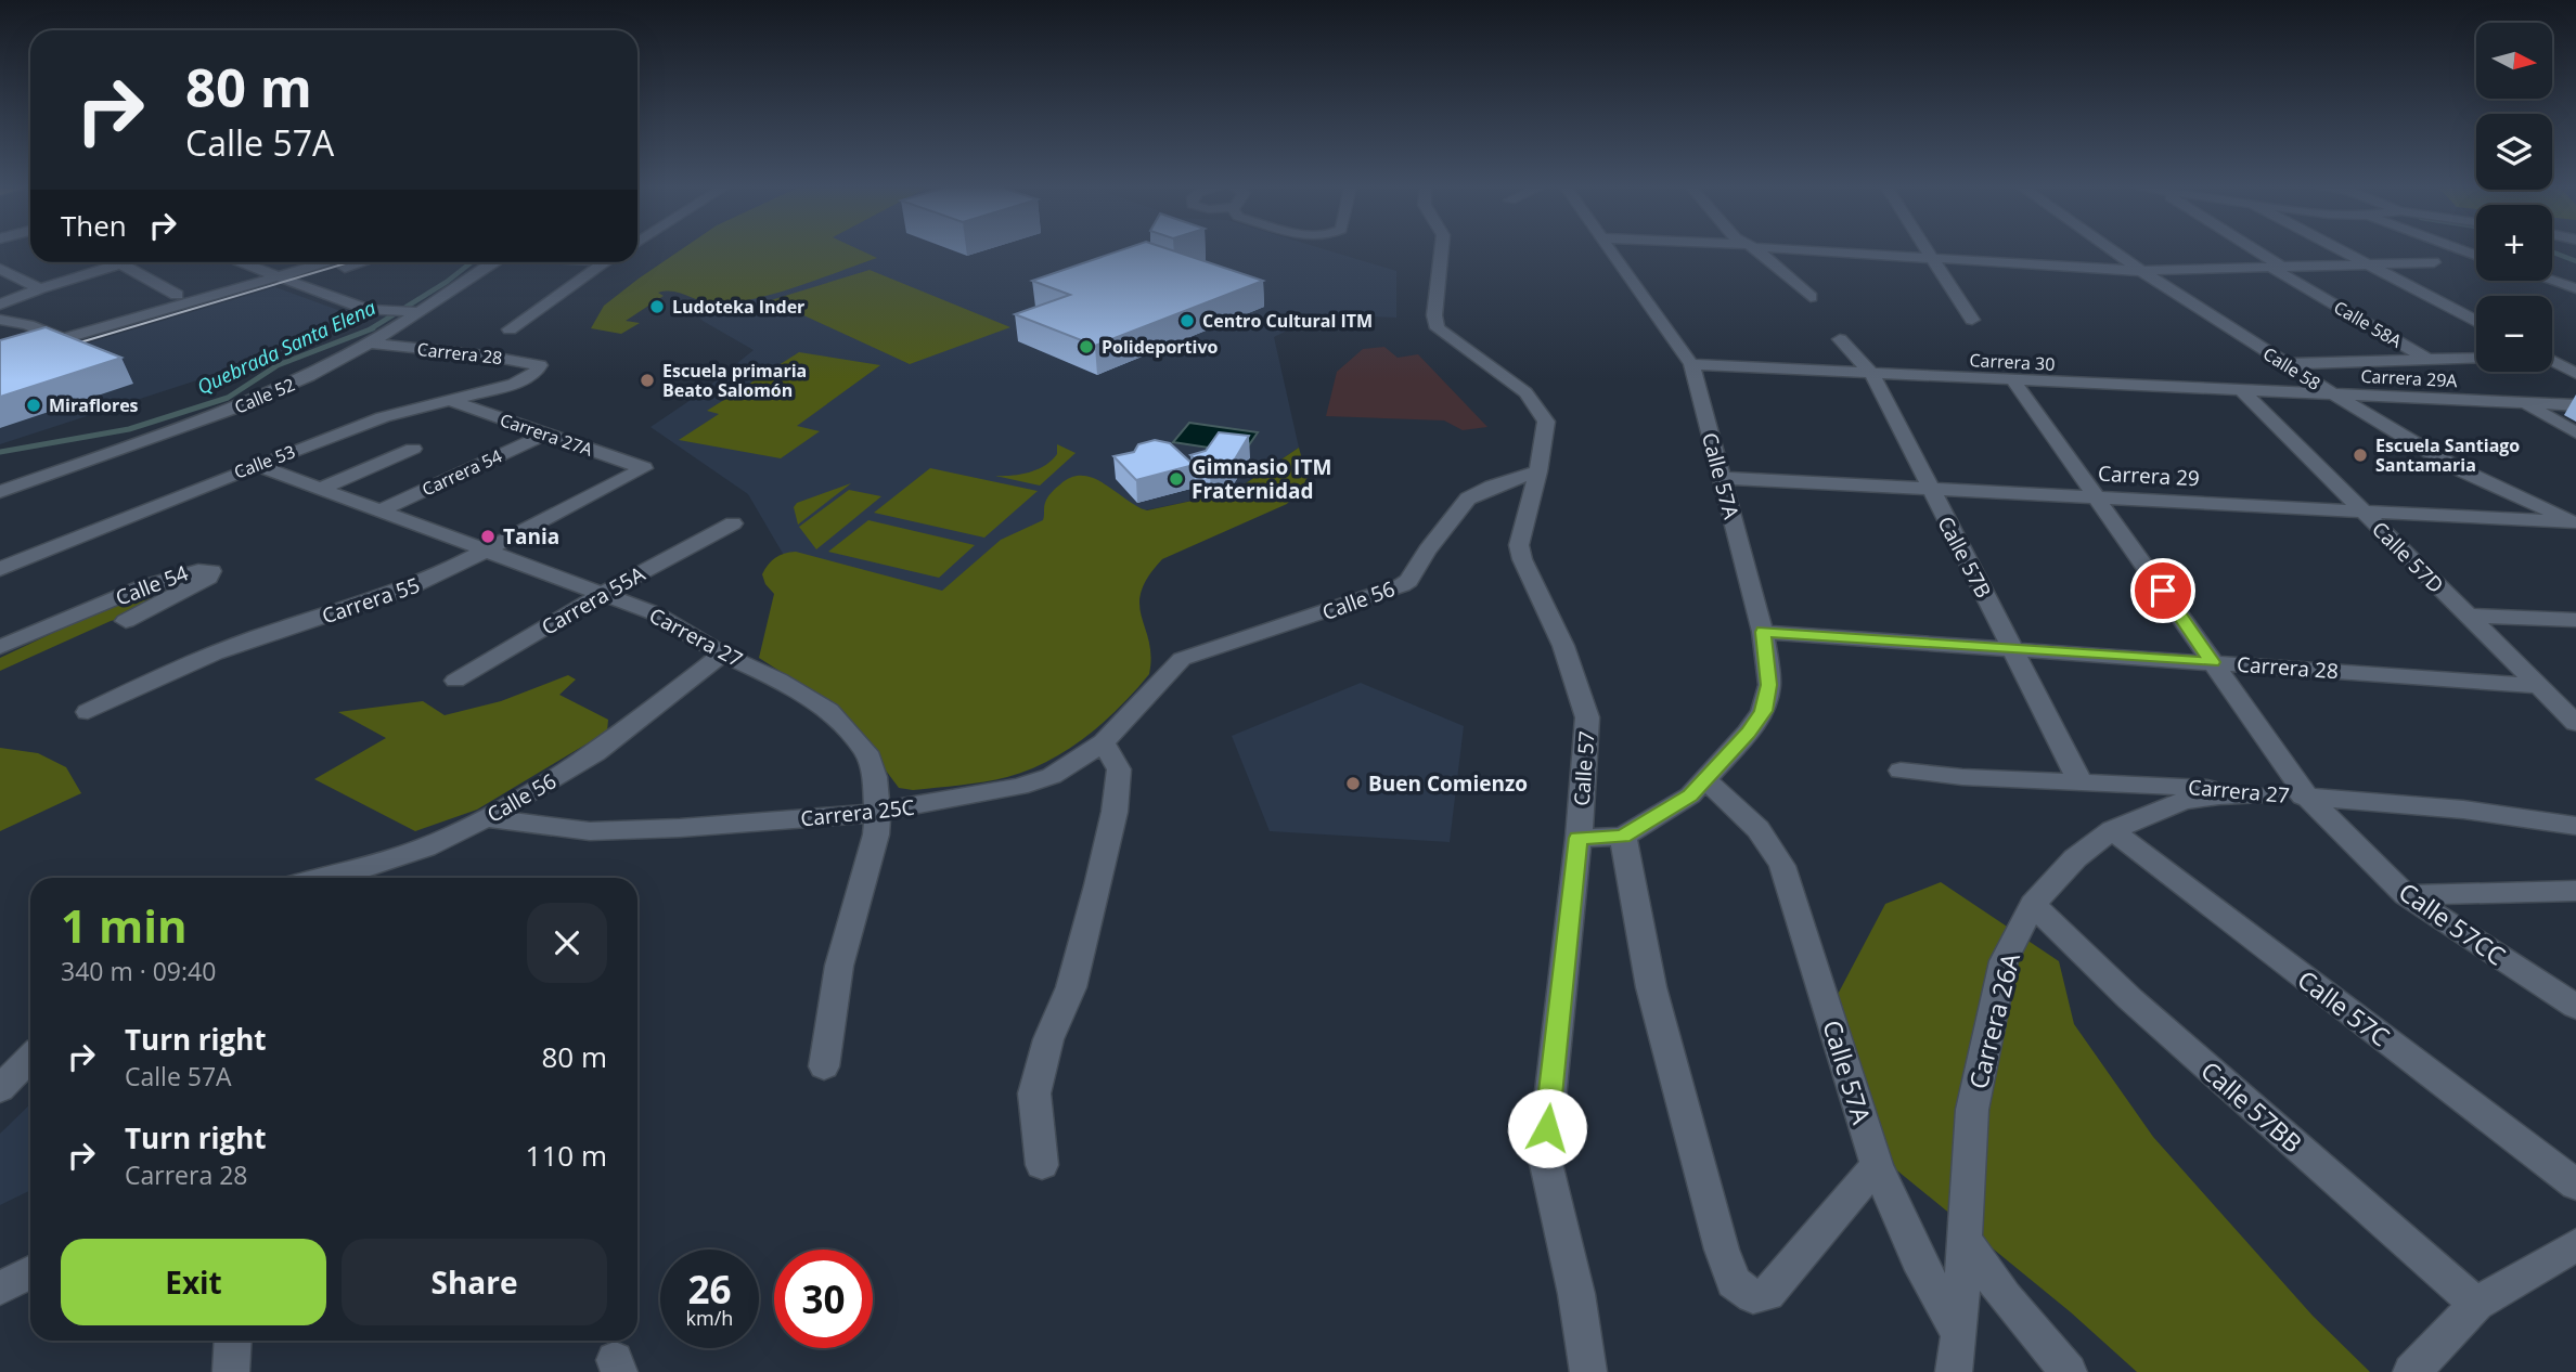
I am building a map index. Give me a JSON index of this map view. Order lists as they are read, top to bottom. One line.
{"streets":{"street":["Calle 58A","Carrera 28","Carrera 30","Calle 58","Carrera 29A","Calle 52","Carrera 27A","Calle 53","Carrera 54","Calle 57A","Carrera 29","Calle 57B","Calle 57D","Calle 54","Carrera 55","Carrera 55A","Calle 56","Carrera 27","Calle 57","Carrera 25C","Calle 57CC","Calle 57C","Carrera 26A","Calle 57BB"]},"crossings":[["Carrera 28","Calle 52"],["Carrera 28","Calle 53"],["Carrera 28","Calle 57A"],["Carrera 28","Calle 57B"],["Carrera 28","Calle 57D"],["Carrera 30","Calle 58"],["Carrera 30","Carrera 29A"],["Carrera 30","Calle 57A"],["Carrera 30","Calle 57B"],["Carrera 30","Calle 57D"],["Calle 58","Carrera 29A"],["Calle 58","Carrera 29"],["Carrera 27A","Calle 53"],["Carrera 27A","Carrera 54"],["Carrera 27A","Carrera 55"],["Calle 53","Carrera 27"],["Carrera 54","Carrera 27"],["Calle 57A","Carrera 29"],["Calle 57A","Carrera 26A"],["Carrera 29","Calle 57B"],["Carrera 29","Calle 57D"],["Calle 57B","Carrera 27"],["Carrera 55","Carrera 27"],["Carrera 55A","Carrera 27"],["Calle 56","Carrera 27"],["Calle 56","Calle 57"],["Calle 56","Carrera 25C"],["Carrera 27","Carrera 25C"],["Carrera 27","Calle 57CC"],["Carrera 27","Carrera 26A"],["Calle 57C","Carrera 26A"],["Carrera 26A","Calle 57BB"]],"water":["Quebrada Santa Elena"],"places":["Ludoteka Inder","Centro Cultural ITM","Polideportivo","Escuela primaria Beato Salomón","Miraflores","Escuela Santiago Santamaria","Gimnasio ITM Fraternidad","Tania","Buen Comienzo"],"north":"right","page":{"map_buttons":["+","−"],"turn":["80 m","Calle 57A"],"then":"Then","heading":["1 min","340 m · 09:40"],"list":[{"name":"Turn right","note":"Calle 57A","value":"80 m"},{"name":"Turn right","note":"Carrera 28","value":"110 m"}],"buttons":["Exit","Share"],"speed":"26 km/h","limit":"30"}}
